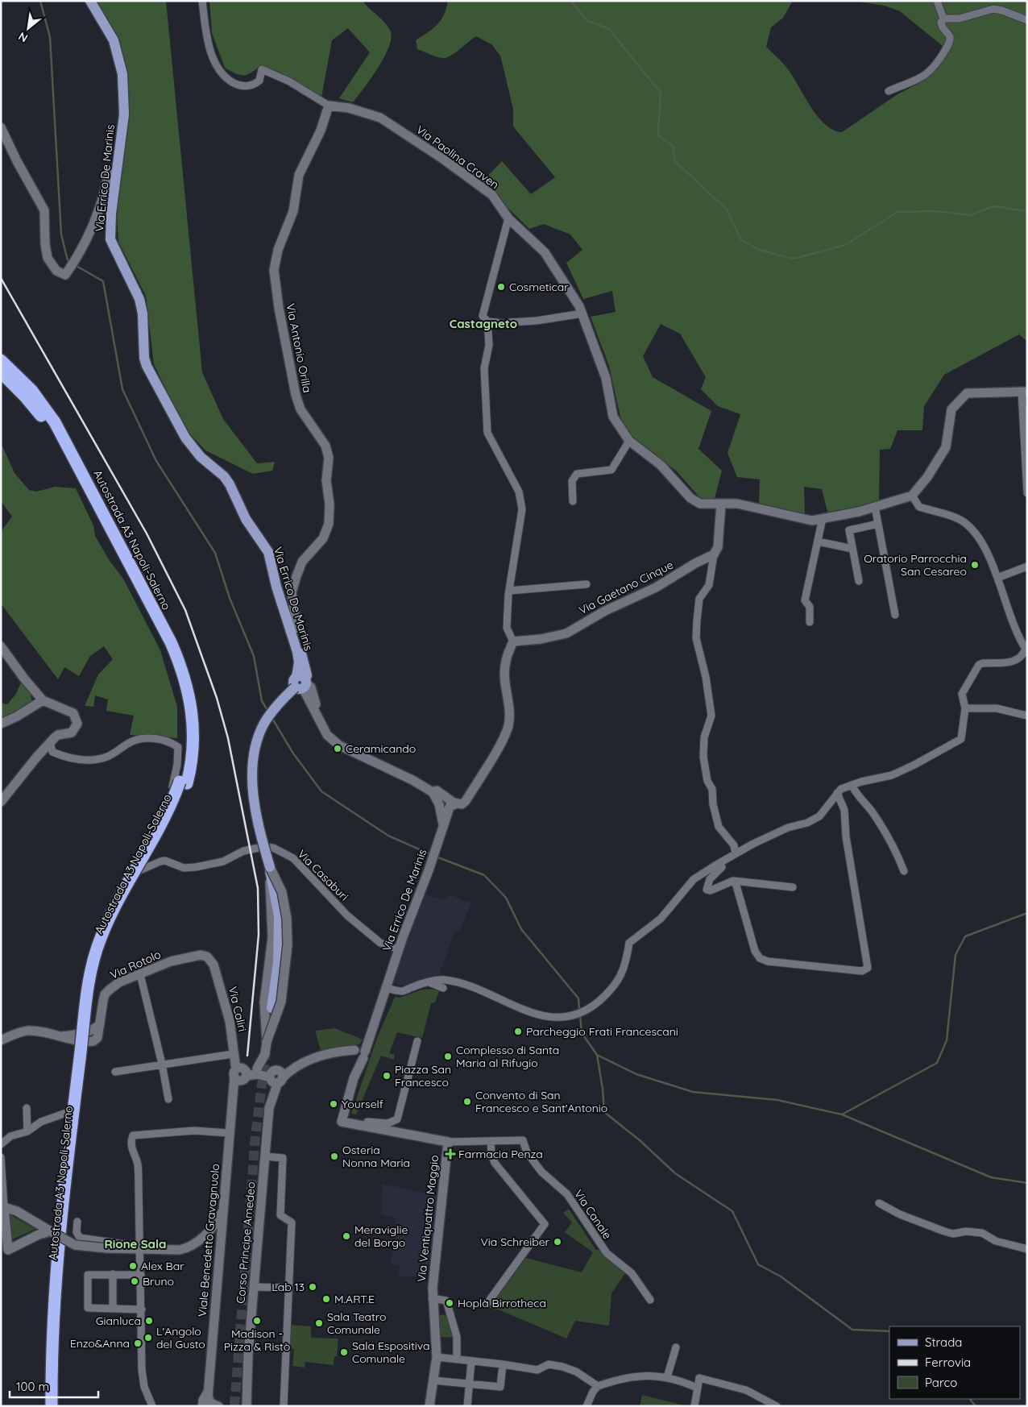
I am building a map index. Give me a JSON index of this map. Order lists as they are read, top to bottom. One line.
{"streets":{"highway":["Autostrada A3 Napoli-Salerno"],"main road":["Via Errico De Marinis"],"street":["Via Paolina Craven","Via Antonio Orilla","Via Gaetano Cinque","Via Casaburi","Via Rotolo","Via Caliri","Via Canale","Via Ventiquattro Maggio","Viale Benedetto Gravagnuolo","Corso Principe Amedeo"]},"crossings":[["Via Paolina Craven","Via Antonio Orilla"],["Via Errico De Marinis","Via Antonio Orilla"],["Via Errico De Marinis","Via Casaburi"],["Via Errico De Marinis","Corso Principe Amedeo"],["Via Rotolo","Via Caliri"],["Via Caliri","Viale Benedetto Gravagnuolo"],["Via Canale","Via Ventiquattro Maggio"]],"districts":["Castagneto","Rione Sala"],"places":{"other":["Cosmeticar","Oratorio Parrocchia San Cesareo","Ceramicando","Parcheggio Frati Francescani","Complesso di Santa Maria al Rifugio","Piazza San Francesco","Convento di San Francesco e Sant'Antonio","Yourself","Osteria Nonna Maria","Meraviglie del Borgo","Via Schreiber","Alex Bar","Bruno","Lab 13","M.ART.E","Hoplà Birrotheca","Gianluca","Madison - Pizza & Ristò","Sala Teatro Comunale","L'Angolo del Gusto","Enzo&Anna","Sala Espositiva Comunale"],"health":["Farmacia Penza"]},"legend":["Strada","Ferrovia","Parco"],"scale_bar":"100 m","north":"bottom left"}
